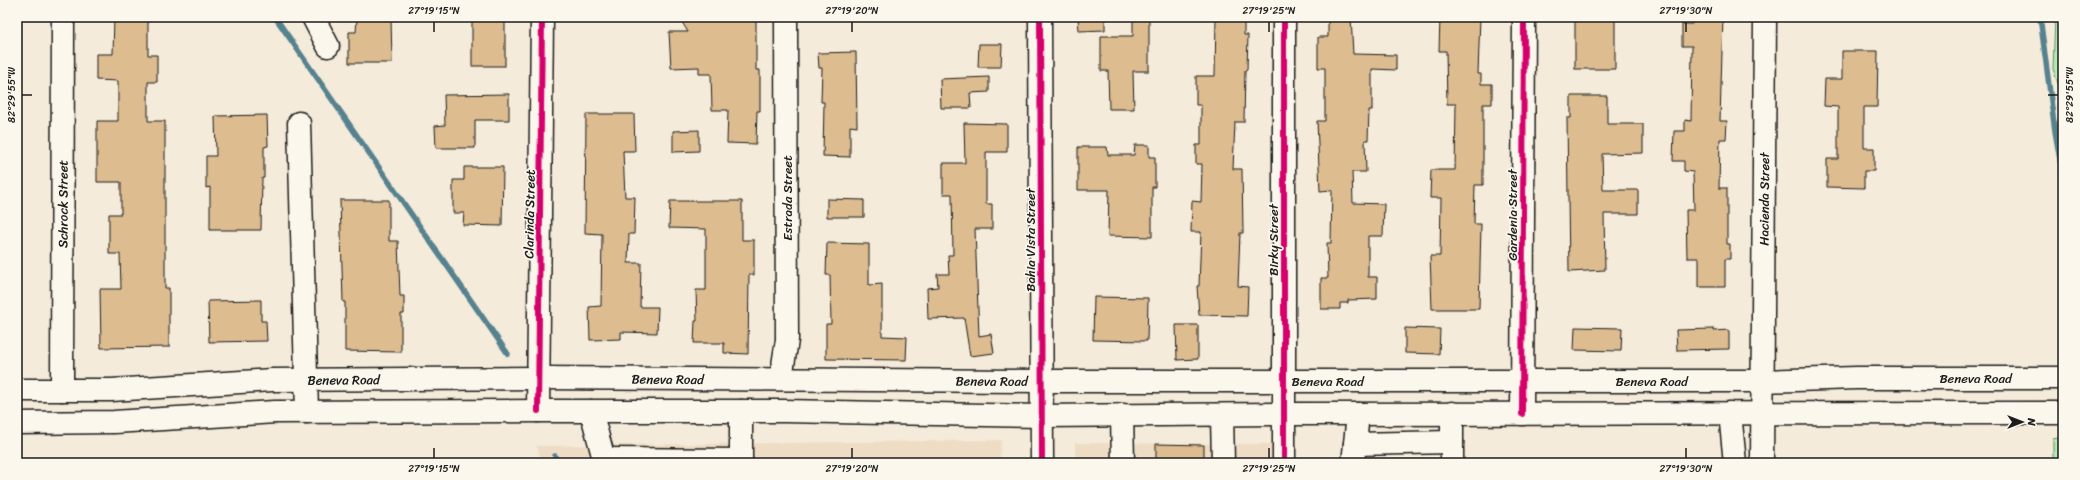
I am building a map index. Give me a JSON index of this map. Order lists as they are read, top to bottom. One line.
{"streets":{"main road":["Estrada Street","Hacienda Street","Schrock Street","Clarinda Street","Gardenia Street","Bahia Vista Street","Birky Street","Beneva Road"]},"crossings":[["Estrada Street","Beneva Road"],["Hacienda Street","Beneva Road"],["Schrock Street","Beneva Road"],["Clarinda Street","Beneva Road"],["Gardenia Street","Beneva Road"],["Bahia Vista Street","Beneva Road"],["Birky Street","Beneva Road"]],"north":"right","coordinates":["27°19'15\"N","27°19'20\"N","27°19'25\"N","27°19'30\"N","82°29'55\"W"]}
